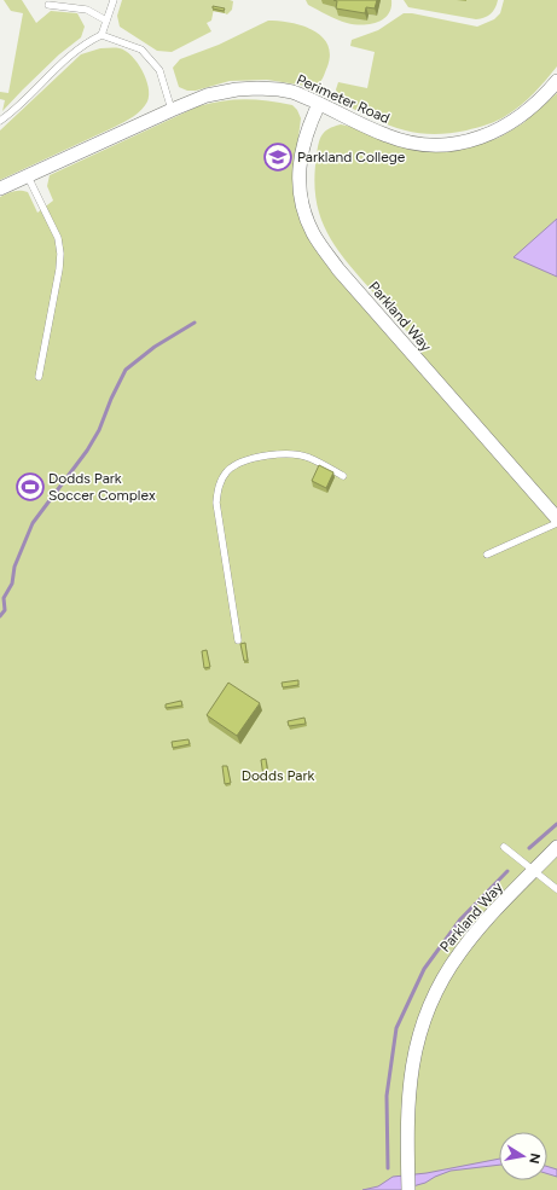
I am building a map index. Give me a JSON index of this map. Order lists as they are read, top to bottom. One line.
{"streets":{"street":["Perimeter Road","Parkland Way"]},"crossings":[["Perimeter Road","Parkland Way"]],"parks":["Dodds Park"],"places":{"school or university":["Parkland College"],"sports":["Dodds Park Soccer Complex"]},"north":"right"}
